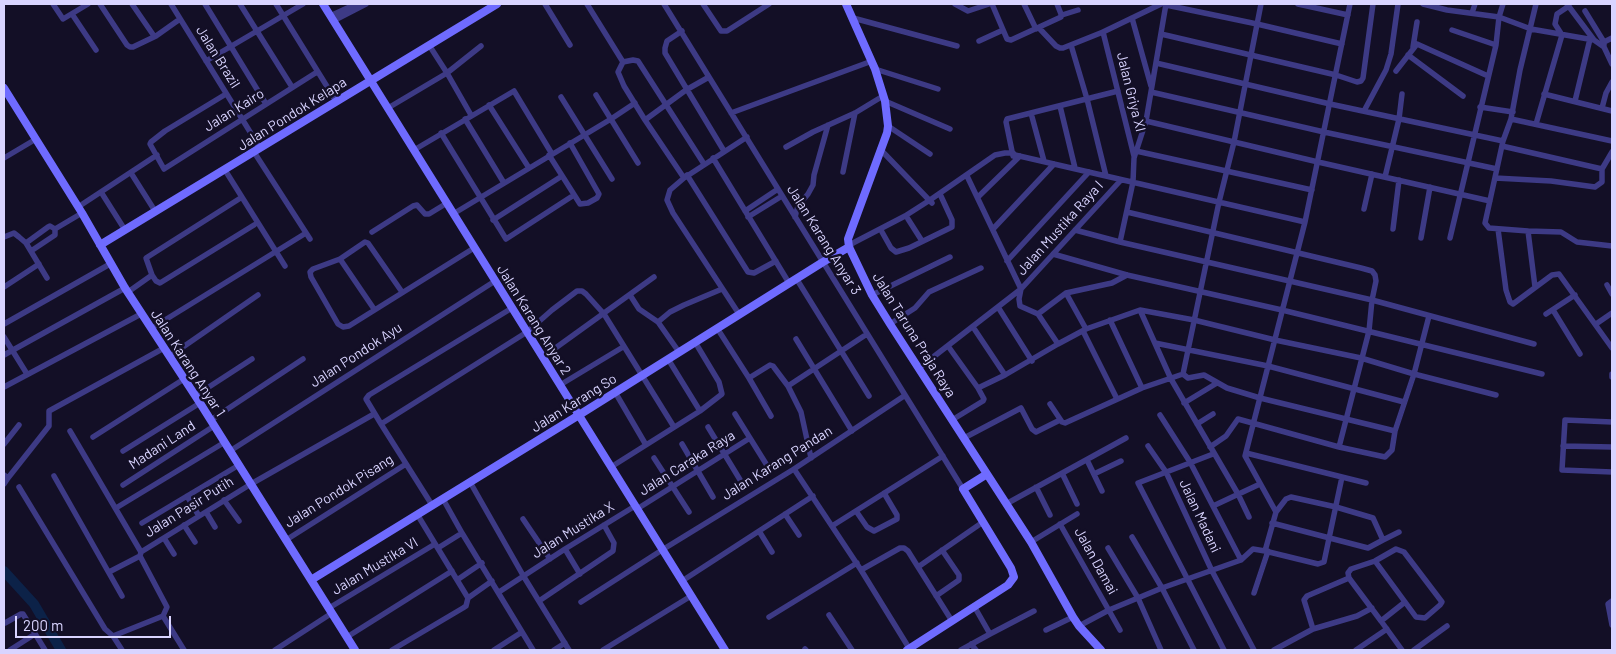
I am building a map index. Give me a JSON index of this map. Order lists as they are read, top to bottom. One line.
{"streets":{"street":["Jalan Brazil","Jalan Griya XI","Jalan Kairo","Jalan Pondok Kelapa","Jalan Mustika Raya I","Jalan Karang Anyar 3","Jalan Karang Anyar 2","Jalan Taruna Praja Raya","Jalan Pondok Ayu","Jalan Karang Anyar 1","Jalan Karang So","Madani Land","Jalan Caraka Raya","Jalan Karang Pandan","Jalan Pondok Pisang","Jalan Pasir Putih","Jalan Madani","Jalan Mustika X","Jalan Damai","Jalan Mustika VI"]},"crossings":[["Jalan Brazil","Jalan Kairo"],["Jalan Brazil","Jalan Pondok Kelapa"],["Jalan Pondok Kelapa","Jalan Karang Anyar 2"],["Jalan Pondok Kelapa","Jalan Karang Anyar 1"],["Jalan Karang Anyar 3","Jalan Karang So"],["Jalan Karang Anyar 3","Jalan Karang Pandan"],["Jalan Karang Anyar 2","Jalan Pondok Ayu"],["Jalan Karang Anyar 2","Jalan Karang So"],["Jalan Karang Anyar 2","Jalan Caraka Raya"],["Jalan Karang Anyar 2","Jalan Karang Pandan"],["Jalan Karang Anyar 2","Jalan Mustika X"],["Jalan Taruna Praja Raya","Jalan Karang So"],["Jalan Pondok Ayu","Jalan Karang Anyar 1"],["Jalan Karang Anyar 1","Jalan Karang So"],["Jalan Karang Anyar 1","Madani Land"],["Jalan Karang Anyar 1","Jalan Pondok Pisang"],["Jalan Karang Anyar 1","Jalan Pasir Putih"],["Jalan Karang Anyar 1","Jalan Mustika VI"],["Jalan Caraka Raya","Jalan Mustika X"]],"scale_bar":"200 m"}
